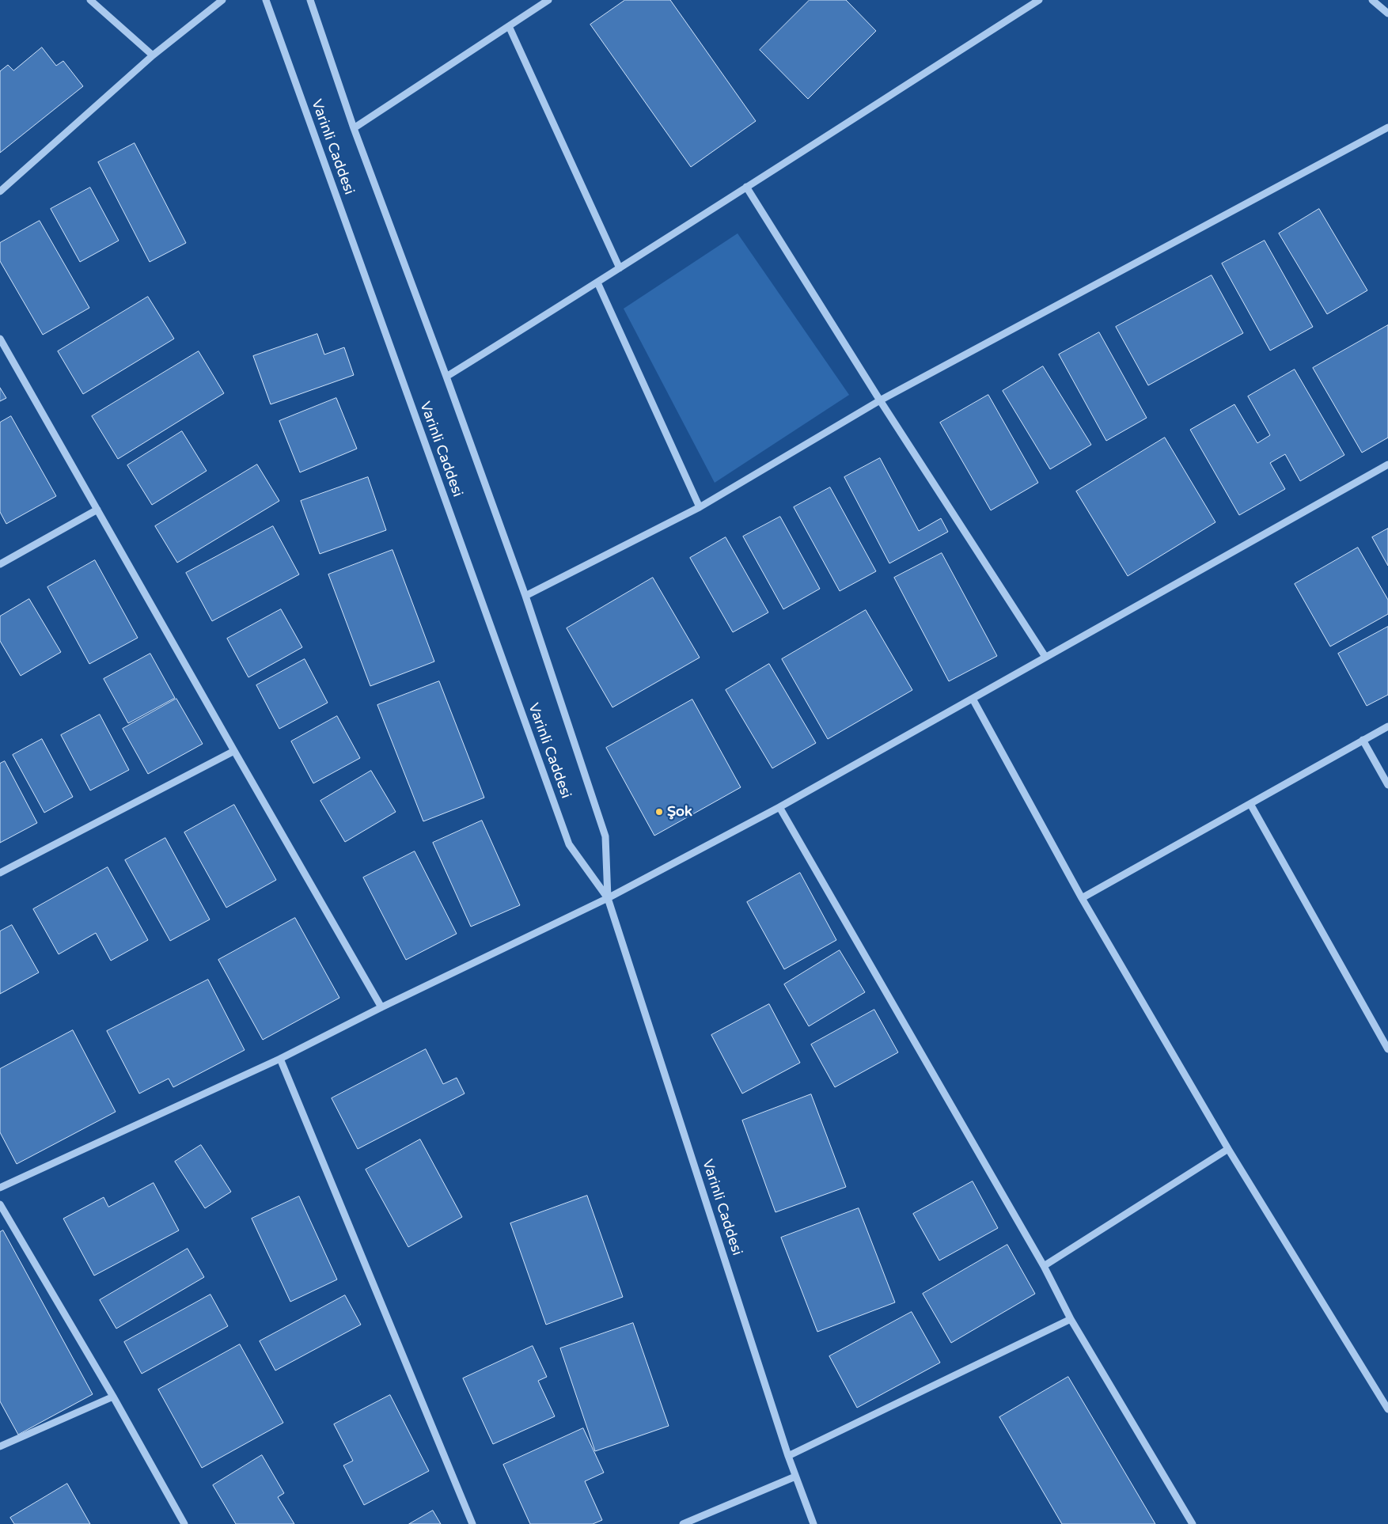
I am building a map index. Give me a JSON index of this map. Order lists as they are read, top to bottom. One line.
{"streets":{"street":["Varinli Caddesi"]},"places":["Şok"]}
